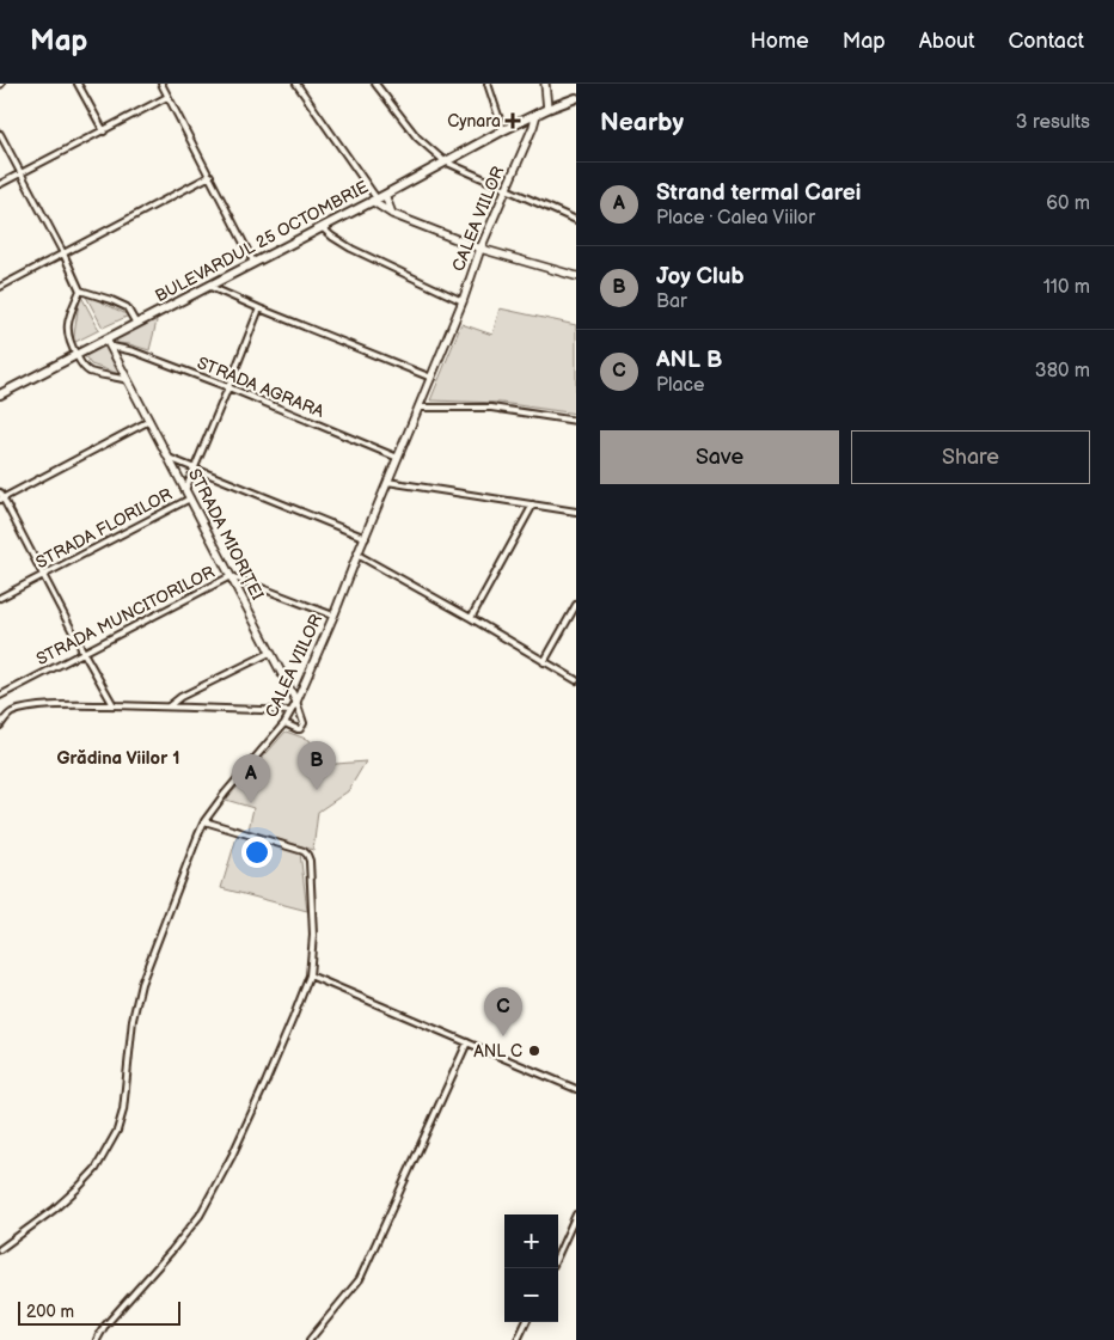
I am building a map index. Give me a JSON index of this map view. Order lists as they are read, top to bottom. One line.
{"streets":{"main road":["BULEVARDUL 25 OCTOMBRIE"],"street":["CALEA VIILOR","STRADA AGRARA","STRADA FLORILOR","STRADA MIORIȚEI","STRADA MUNCITORILOR"]},"crossings":[["CALEA VIILOR","BULEVARDUL 25 OCTOMBRIE"],["CALEA VIILOR","STRADA AGRARA"],["CALEA VIILOR","STRADA MIORIȚEI"],["BULEVARDUL 25 OCTOMBRIE","STRADA MIORIȚEI"],["STRADA AGRARA","STRADA MIORIȚEI"],["STRADA FLORILOR","STRADA MIORIȚEI"],["STRADA MIORIȚEI","STRADA MUNCITORILOR"]],"districts":["Grădina Viilor 1"],"places":{"health":["Cynara"],"other":["ANL C"]},"scale_bar":"200 m","page":{"header":"Map","nav":["Home","Map","About","Contact"],"heading":["Nearby","3 results"],"list":[{"mark":"A","name":"Strand termal Carei","note":"Place · Calea Viilor","value":"60 m"},{"mark":"B","name":"Joy Club","note":"Bar","value":"110 m"},{"mark":"C","name":"ANL B","note":"Place","value":"380 m"}],"buttons":["Save","Share"],"pins":["B","A","C"],"map_buttons":["+","−"],"scale":"200 m"}}
